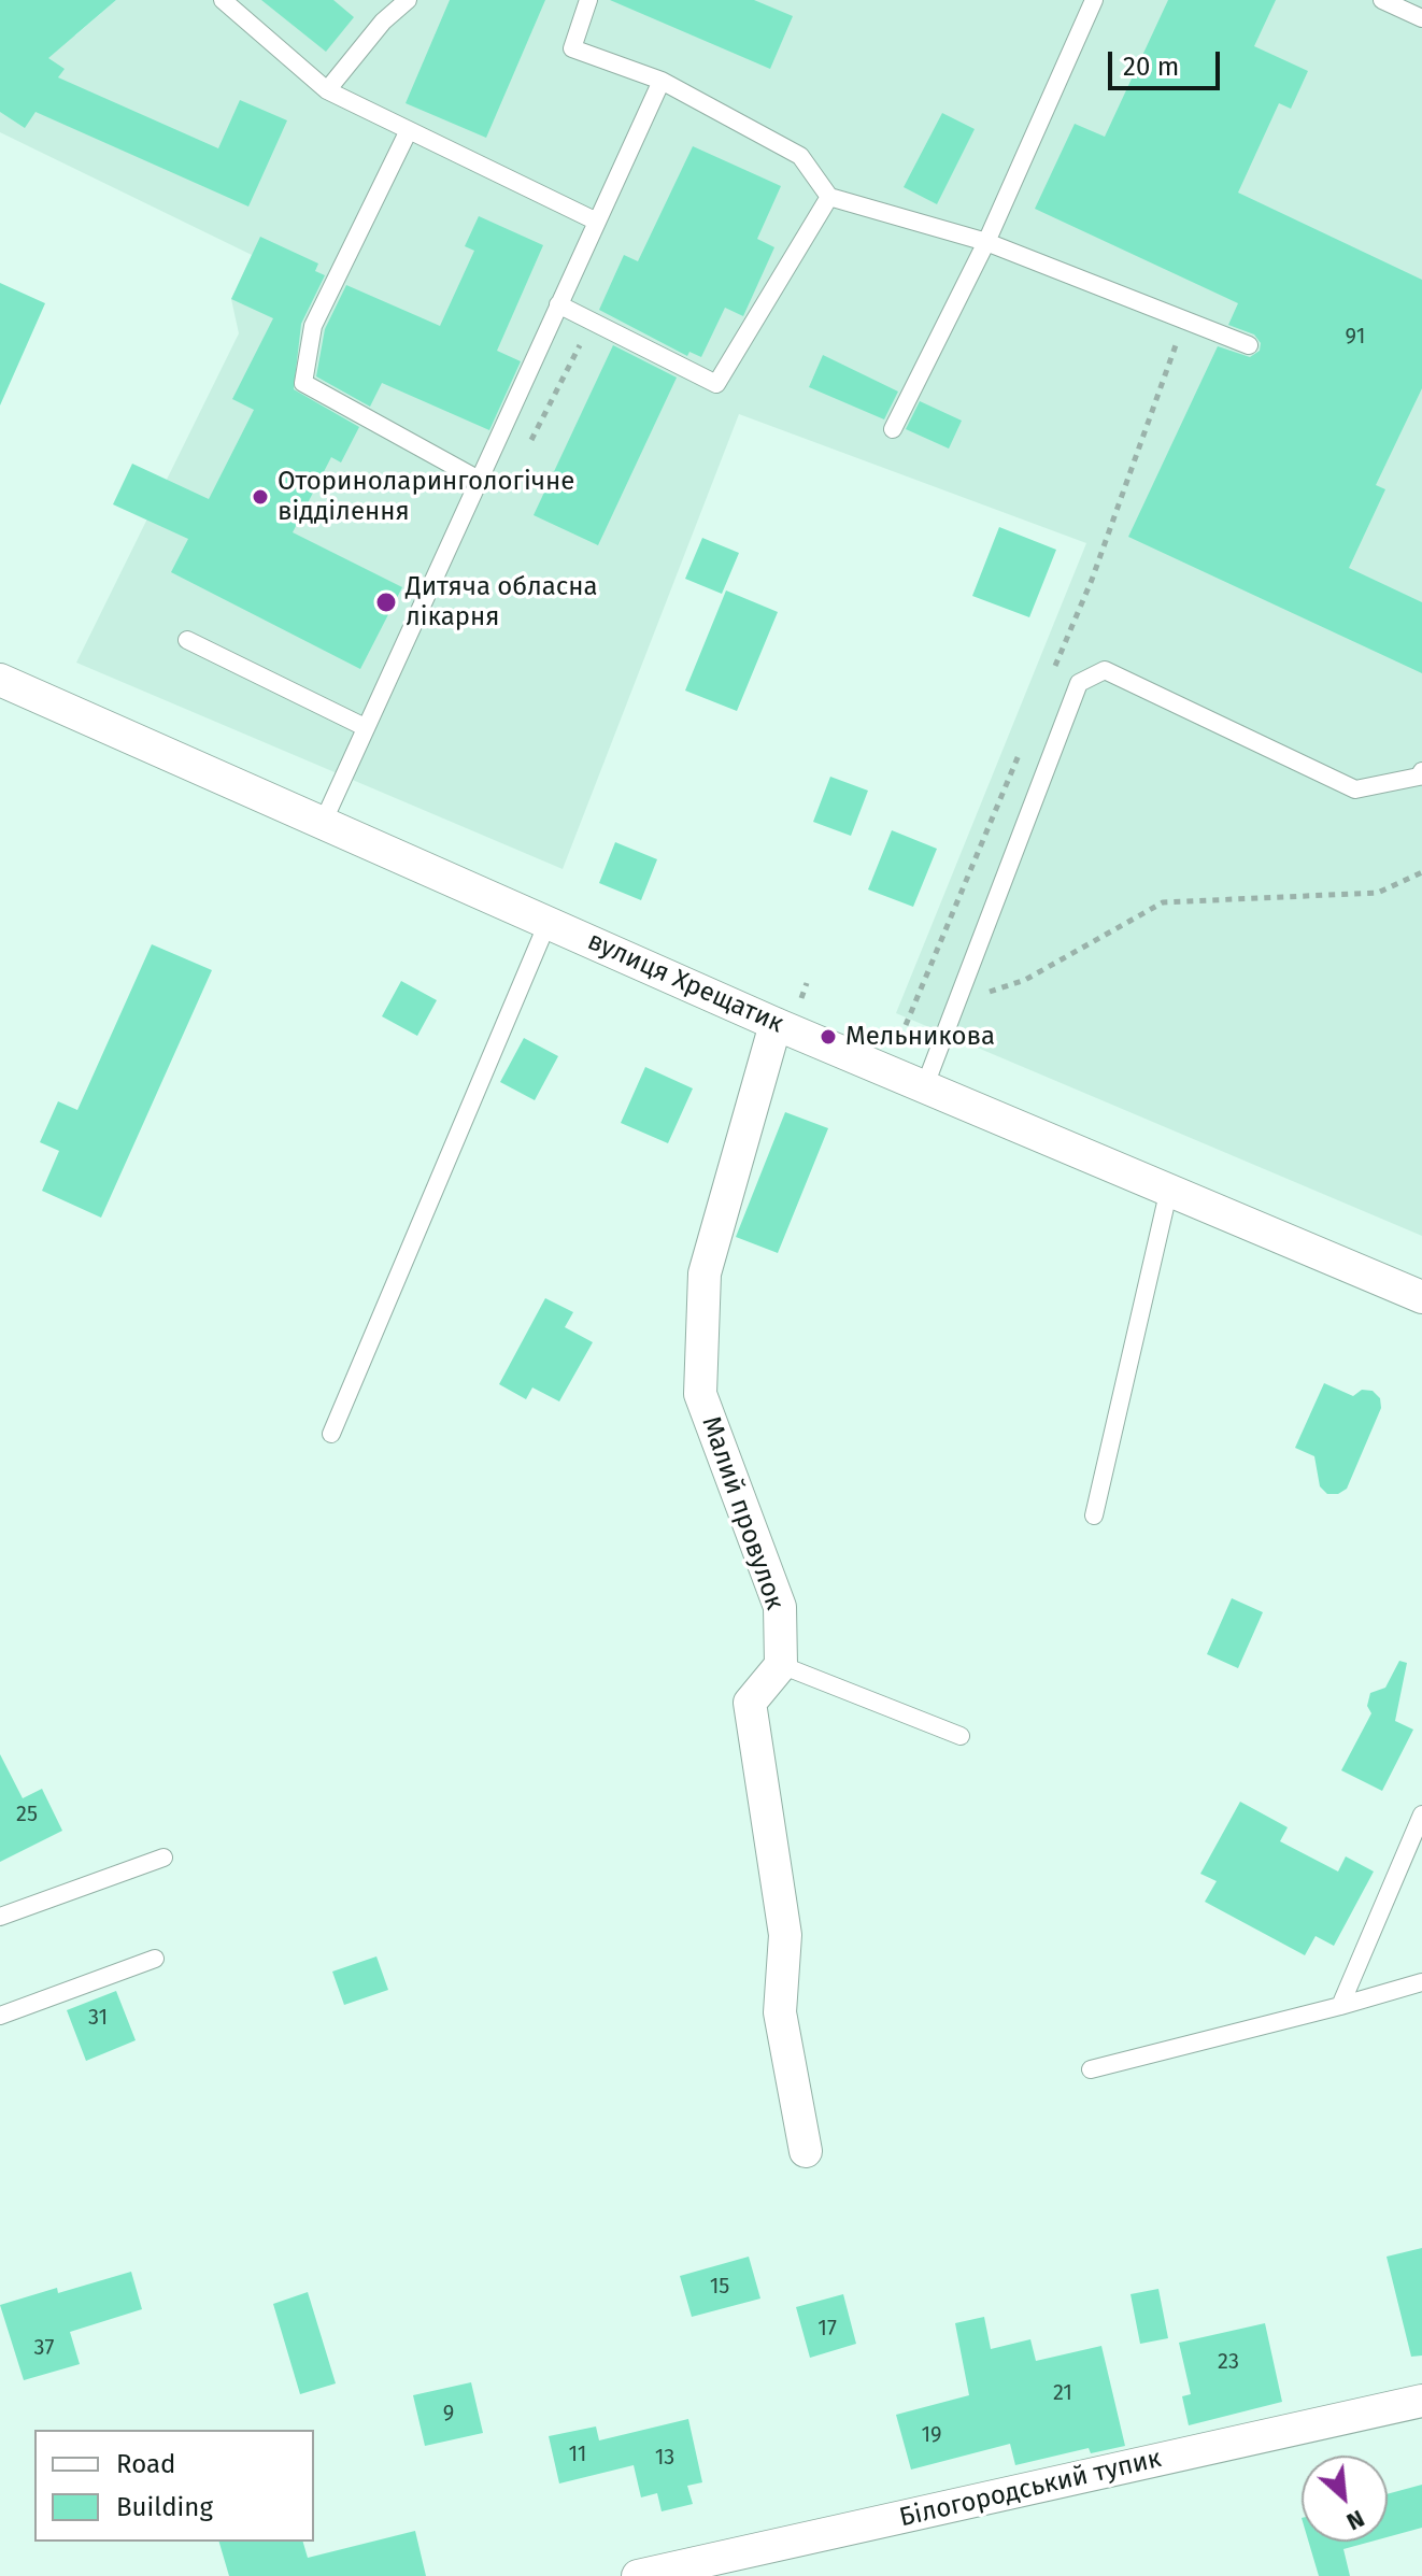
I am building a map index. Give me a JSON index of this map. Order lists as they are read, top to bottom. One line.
{"streets":{"street":["вулиця Хрещатик","Малий провулок","Білогородський тупик"]},"crossings":[["вулиця Хрещатик","Малий провулок"]],"places":["Оториноларингологічне відділення","Дитяча обласна лікарня","Мельникова"],"house_numbers":["91","25","31","15","17","37","23","21","9","19","11","13"],"legend":["Road","Building"],"scale_bar":"20 m","north":"bottom right"}
